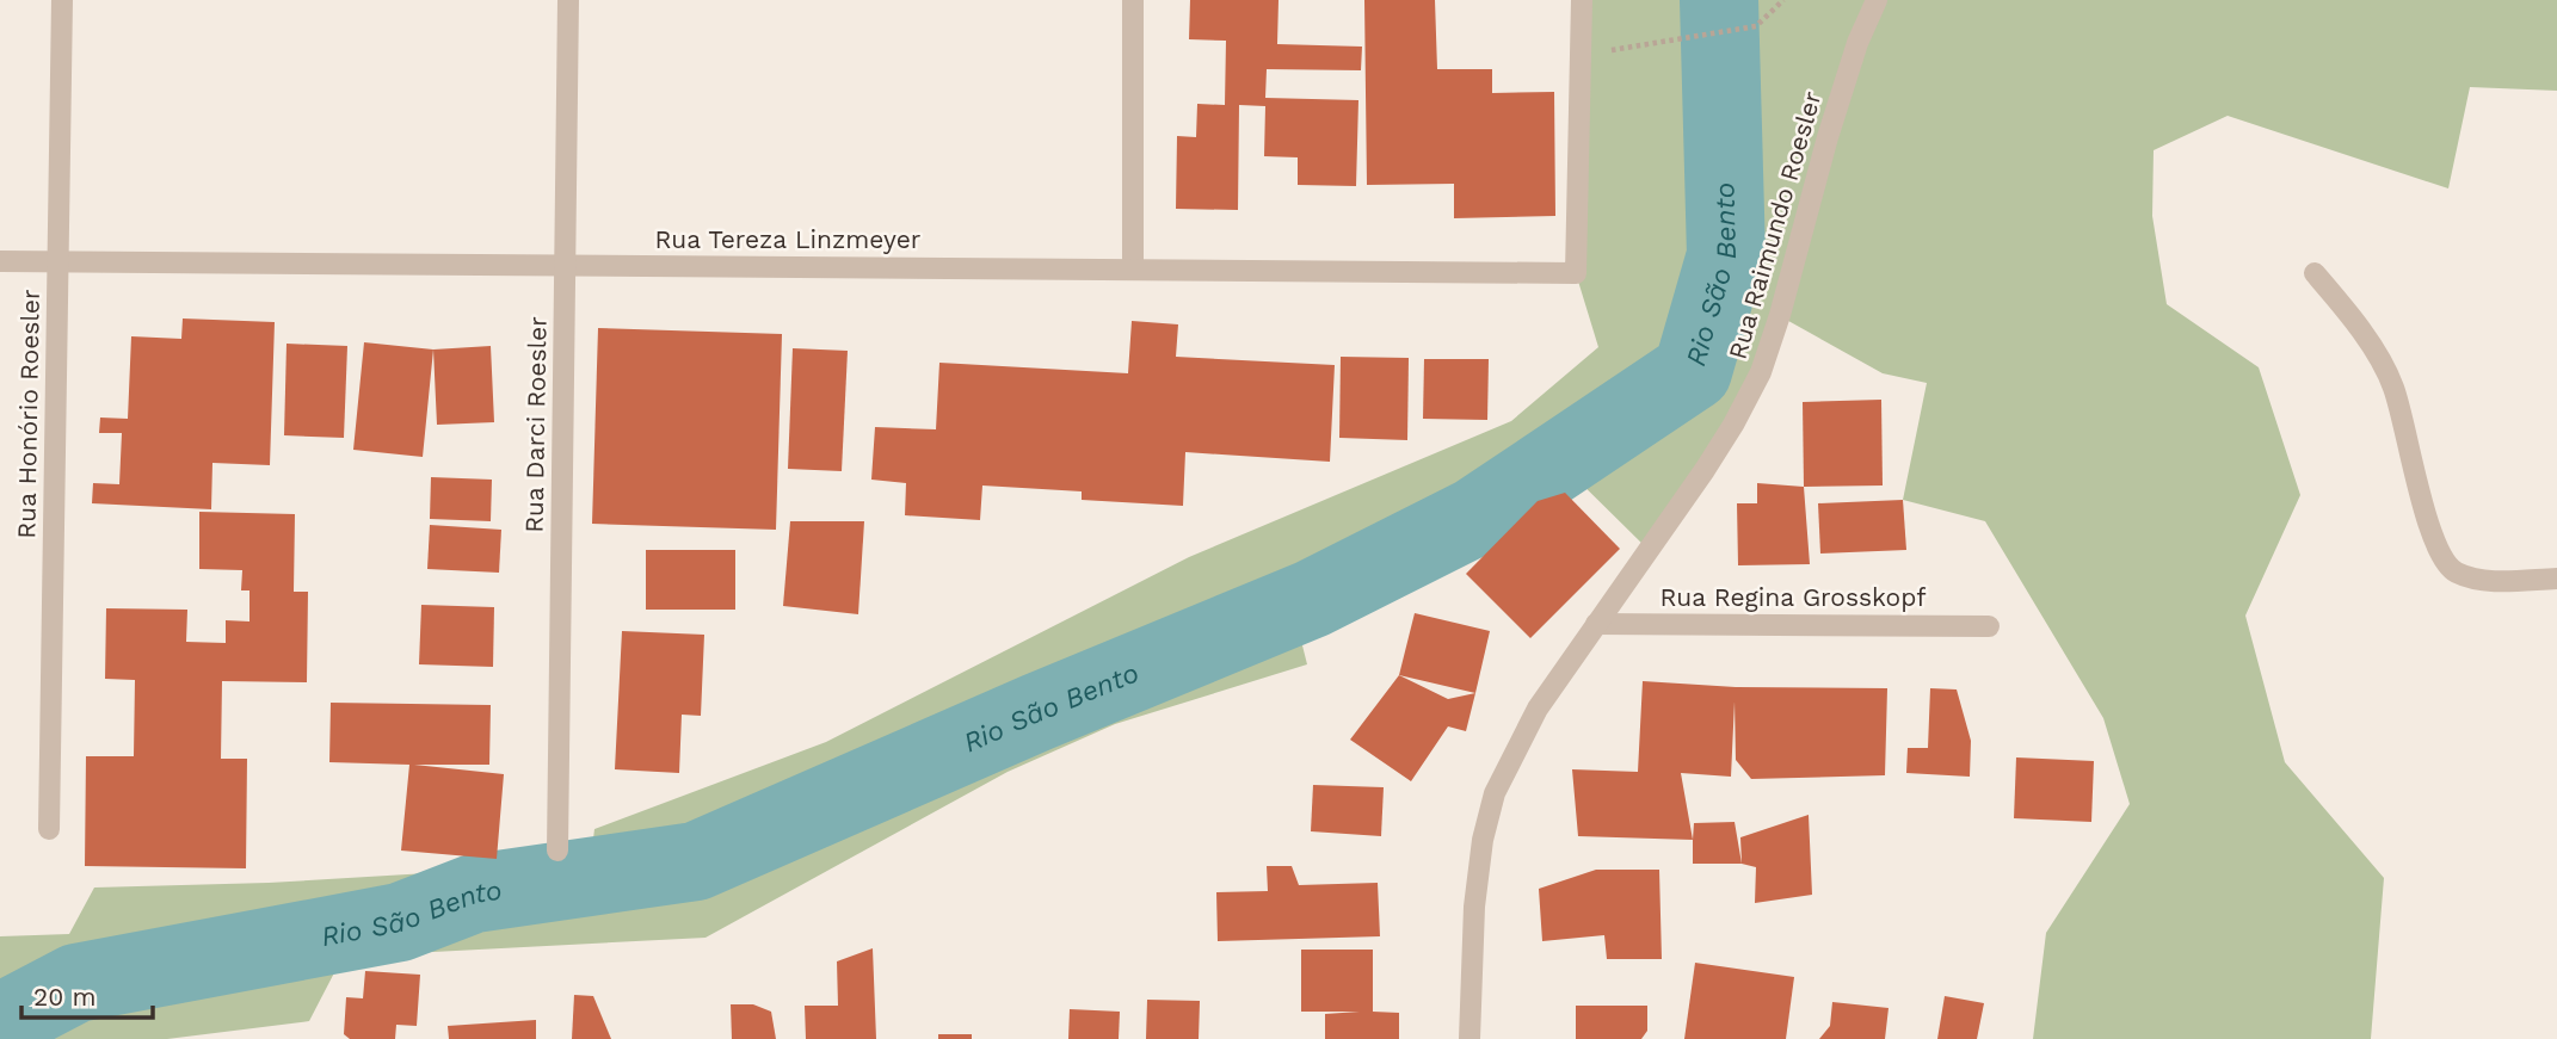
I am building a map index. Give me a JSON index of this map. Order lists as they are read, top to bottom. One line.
{"streets":{"street":["Rua Raimundo Roesler","Rua Tereza Linzmeyer","Rua Honório Roesler","Rua Darci Roesler","Rua Regina Grosskopf"]},"crossings":[["Rua Raimundo Roesler","Rua Regina Grosskopf"],["Rua Tereza Linzmeyer","Rua Honório Roesler"],["Rua Tereza Linzmeyer","Rua Darci Roesler"]],"water":["Rio São Bento"],"scale_bar":"20 m"}
